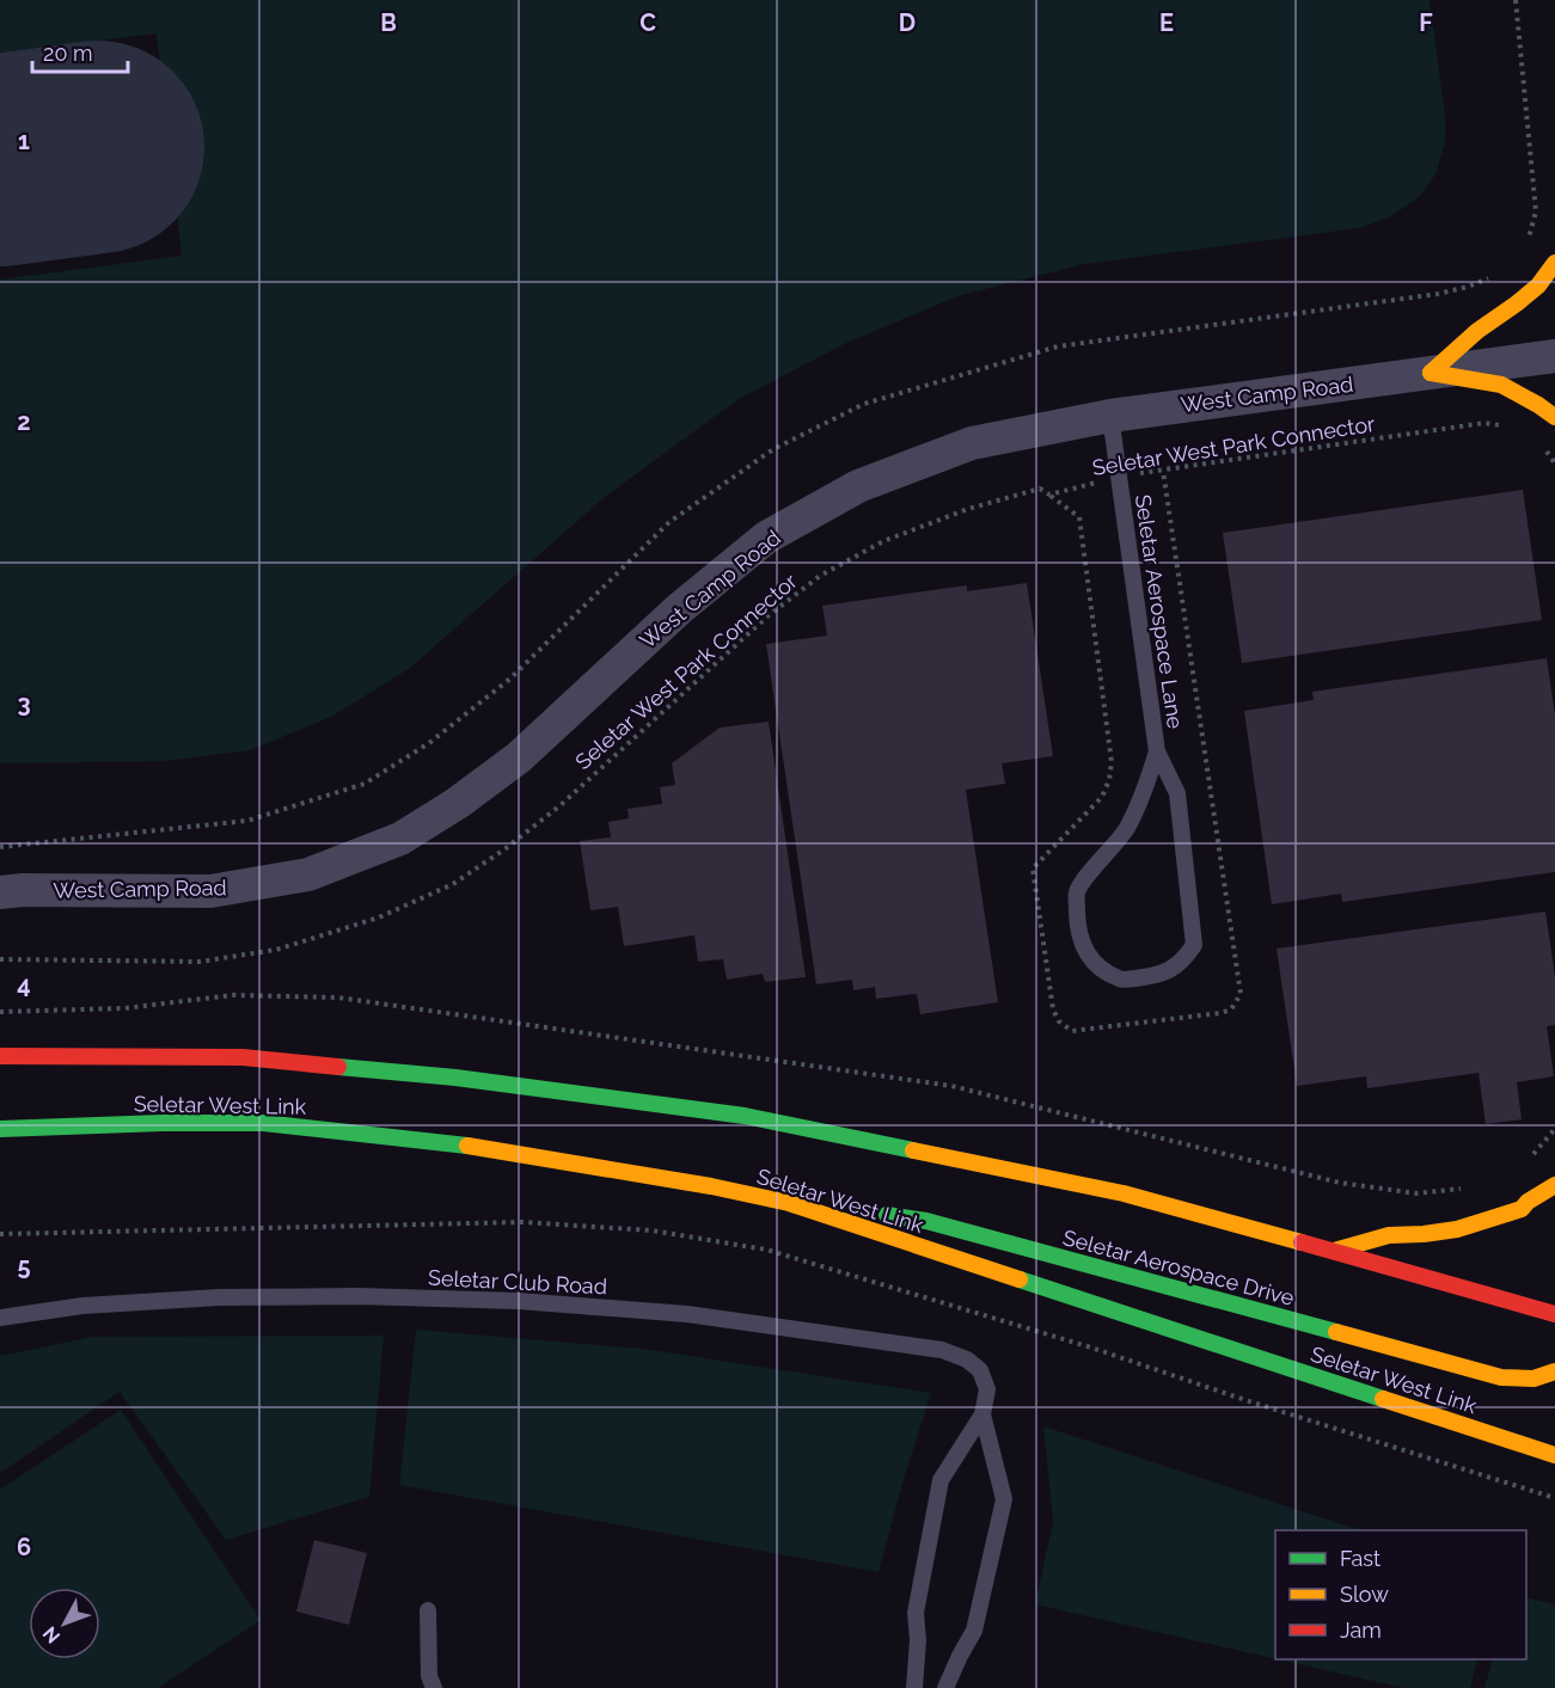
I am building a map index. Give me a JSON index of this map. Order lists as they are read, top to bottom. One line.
{"streets":{"main road":["Seletar West Link","Seletar Aerospace Drive"],"street":["West Camp Road"],"lane":["Seletar Aerospace Lane","Seletar Club Road"],"path":["Seletar West Park Connector"]},"crossings":[["West Camp Road","Seletar Aerospace Lane"],["Seletar West Park Connector","Seletar Aerospace Lane"],["Seletar West Link","Seletar Aerospace Drive"]],"legend":["Fast","Slow","Jam"],"scale_bar":"20 m","north":"bottom left","grid":{"columns":["B","C","D","E","F"],"rows":["1","2","3","4","5","6"]}}
